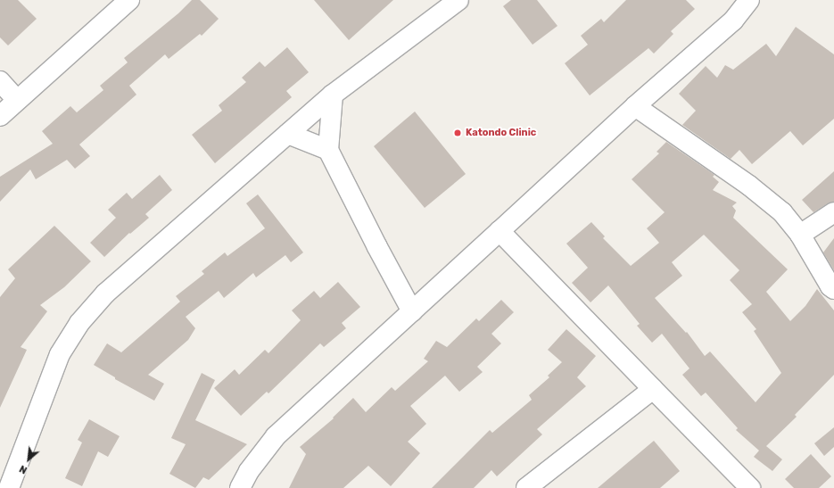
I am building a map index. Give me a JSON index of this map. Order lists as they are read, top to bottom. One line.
{"places":["Katondo Clinic"],"north":"bottom left"}
